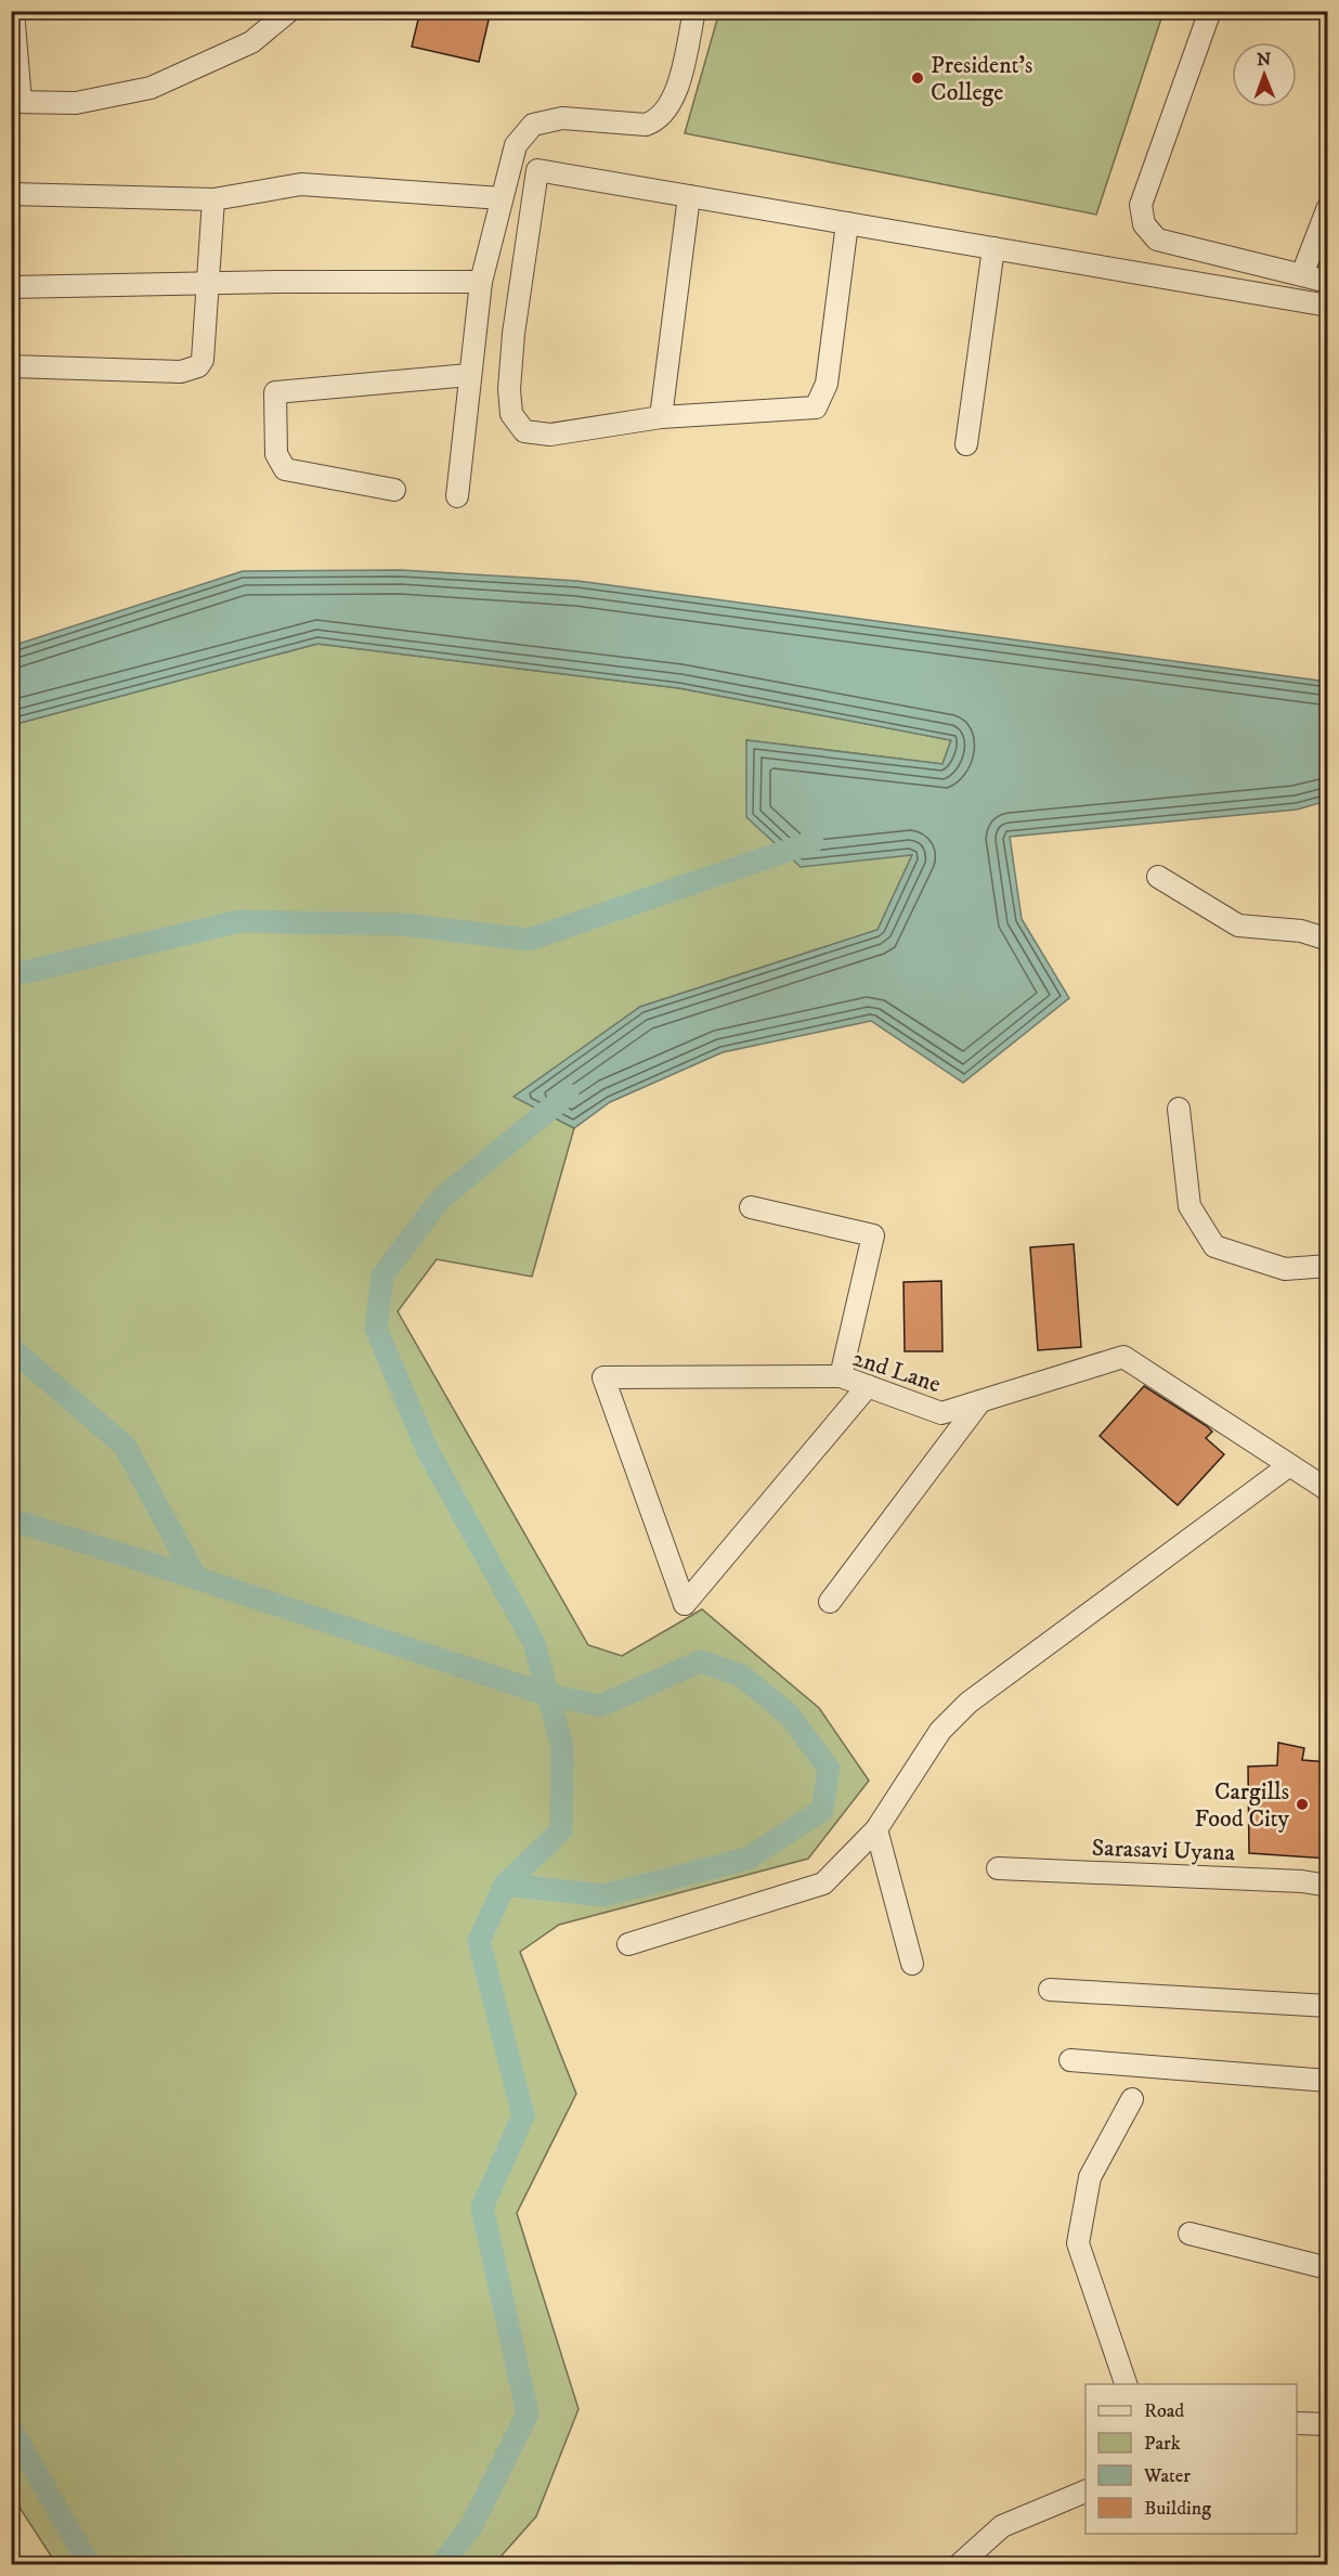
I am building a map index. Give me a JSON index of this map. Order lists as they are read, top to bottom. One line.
{"streets":{"street":["2nd Lane","Sarasavi Uyana"]},"places":["President's College","Cargills Food City"],"legend":["Road","Park","Water","Building"],"north":"top"}
